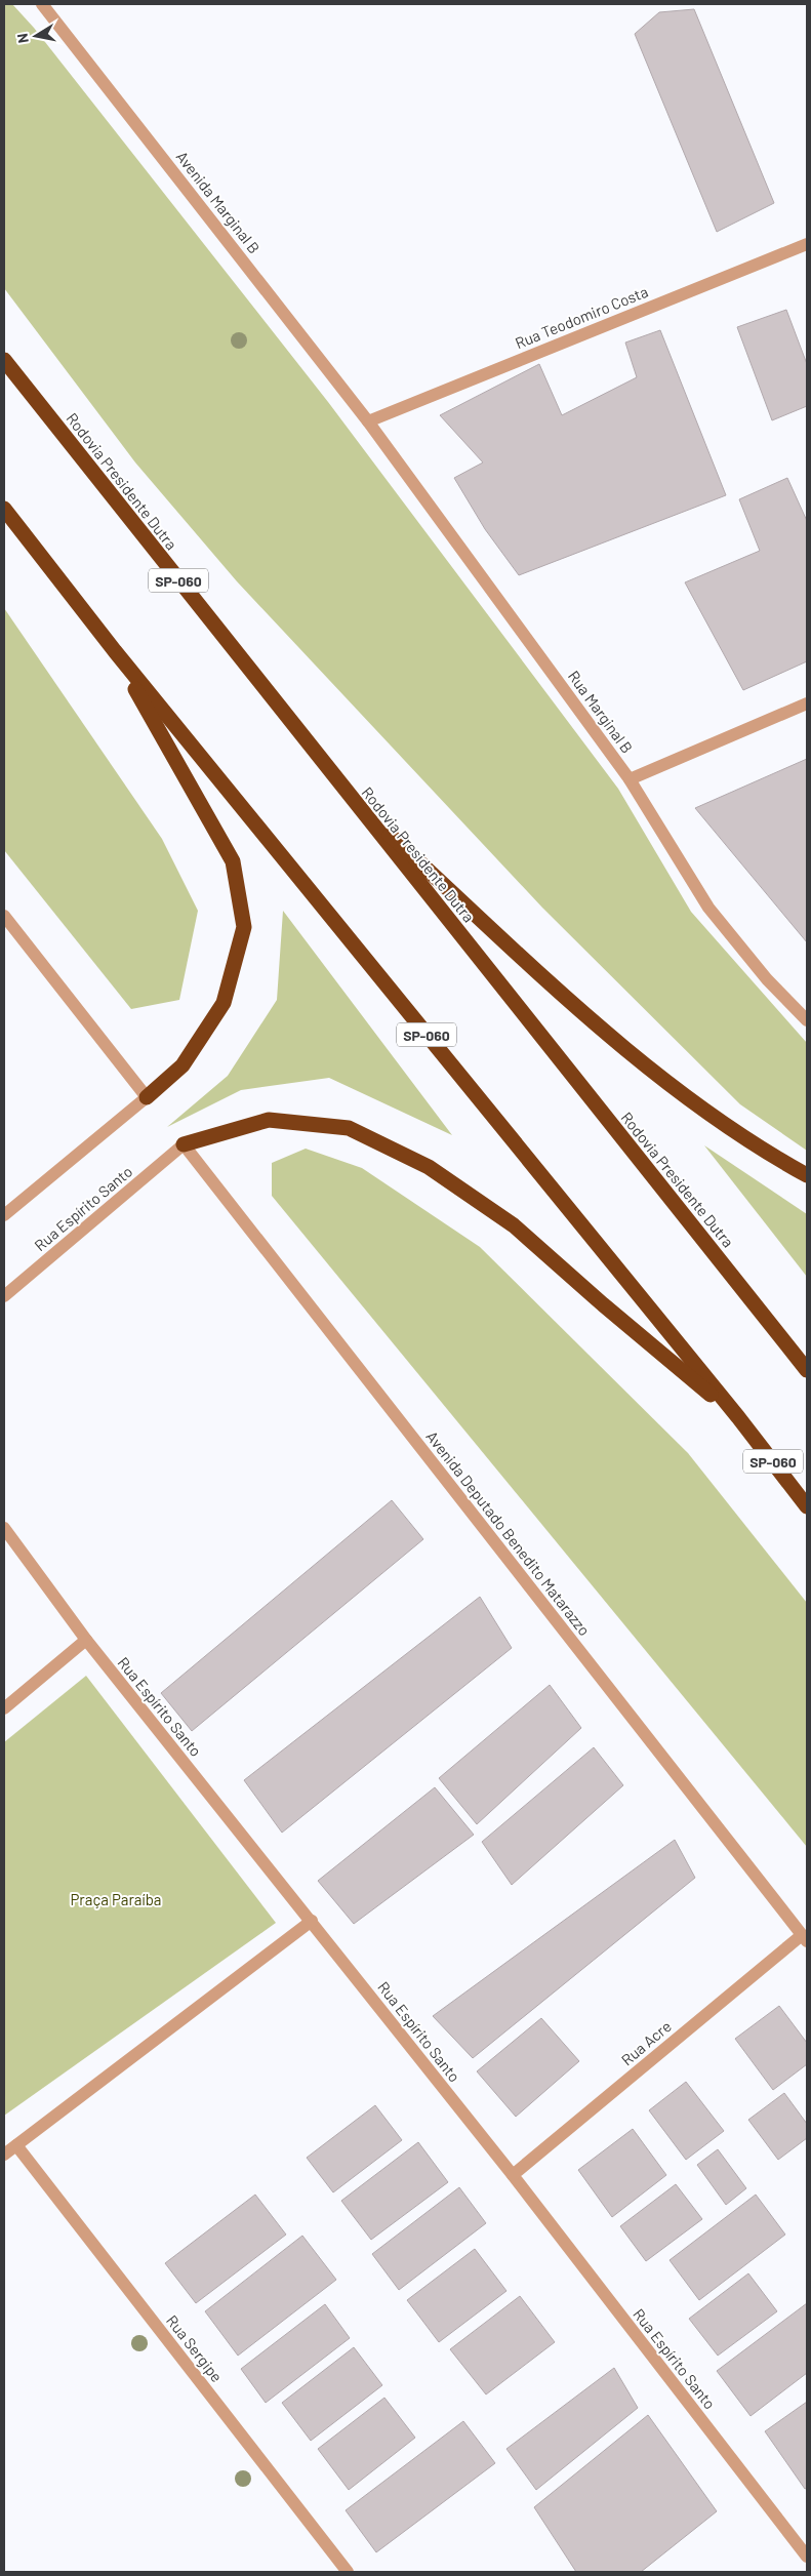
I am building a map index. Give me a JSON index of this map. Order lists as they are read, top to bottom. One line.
{"streets":{"highway":["Rodovia Presidente Dutra","SP-060"],"street":["Avenida Marginal B","Rua Teodomiro Costa","Rua Marginal B","Rua Espírito Santo","Avenida Deputado Benedito Matarazzo","Rua Acre","Rua Sergipe"]},"crossings":[["Avenida Marginal B","Rua Teodomiro Costa"],["Avenida Marginal B","Rua Marginal B"],["Rua Teodomiro Costa","Rua Marginal B"],["Rua Espírito Santo","Avenida Deputado Benedito Matarazzo"],["Rua Espírito Santo","Rua Acre"],["Avenida Deputado Benedito Matarazzo","Rua Acre"]],"parks":["Praça Paraíba"],"north":"left"}
